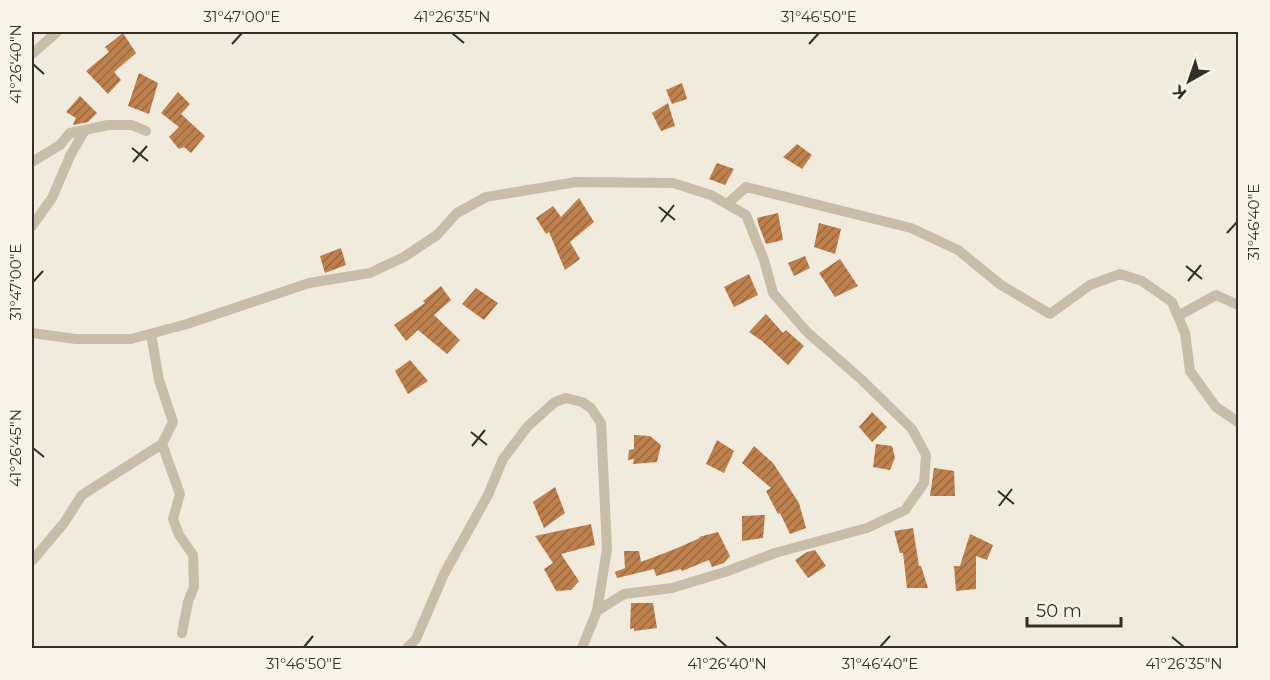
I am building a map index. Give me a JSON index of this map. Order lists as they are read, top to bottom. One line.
{"scale_bar":"50 m","north":"bottom left","coordinates":["31°47'00\"E","41°26'35\"N","31°46'50\"E","41°26'40\"N","31°46'40\"E","41°26'45\"N"]}
